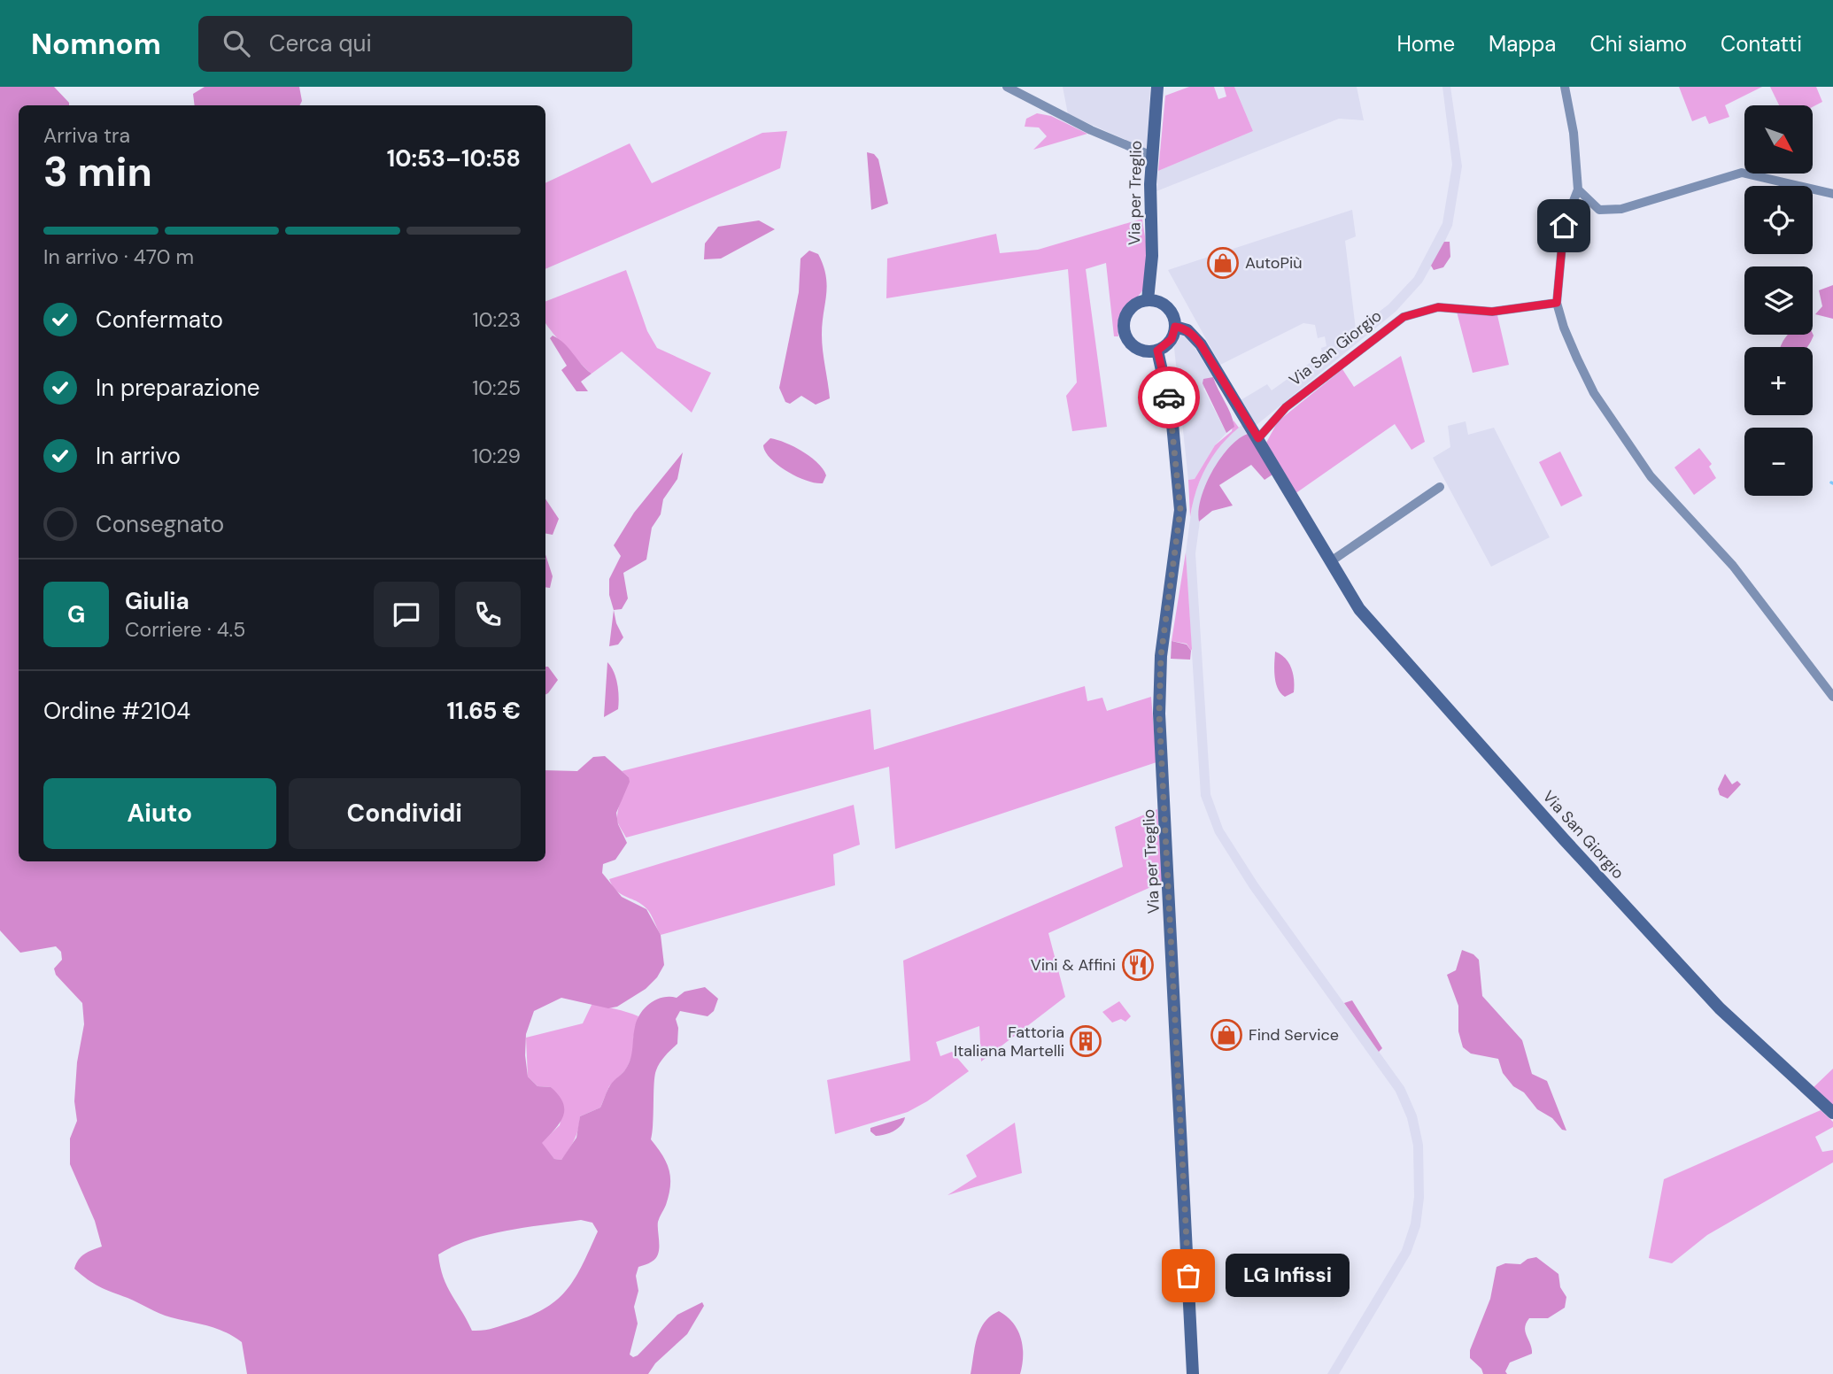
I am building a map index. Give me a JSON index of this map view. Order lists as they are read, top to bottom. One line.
{"streets":{"main road":["Via per Treglio","Via San Giorgio"]},"crossings":[["Via per Treglio","Via San Giorgio"]],"places":{"shop":["AutoPiù","Find Service"],"restaurant":["Vini & Affini"],"building":["Fattoria Italiana Martelli"],"other":["LG Infissi"]},"north":"bottom right","page":{"header":"Nomnom","search":"Cerca qui","nav":["Home","Mappa","Chi siamo","Contatti"],"map_buttons":["+","−"],"heading":["3 min","Arriva tra","10:53–10:58"],"panel":["Giulia","Corriere · 4.5","Ordine #2104","11.65 €"],"bar":"In arrivo · 470 m","list":[["Confermato","10:23"],["In preparazione","10:25"],["In arrivo","10:29"],"Consegnato"],"round":"G","buttons":["Aiuto","Condividi"],"bubble":"LG Infissi"}}
